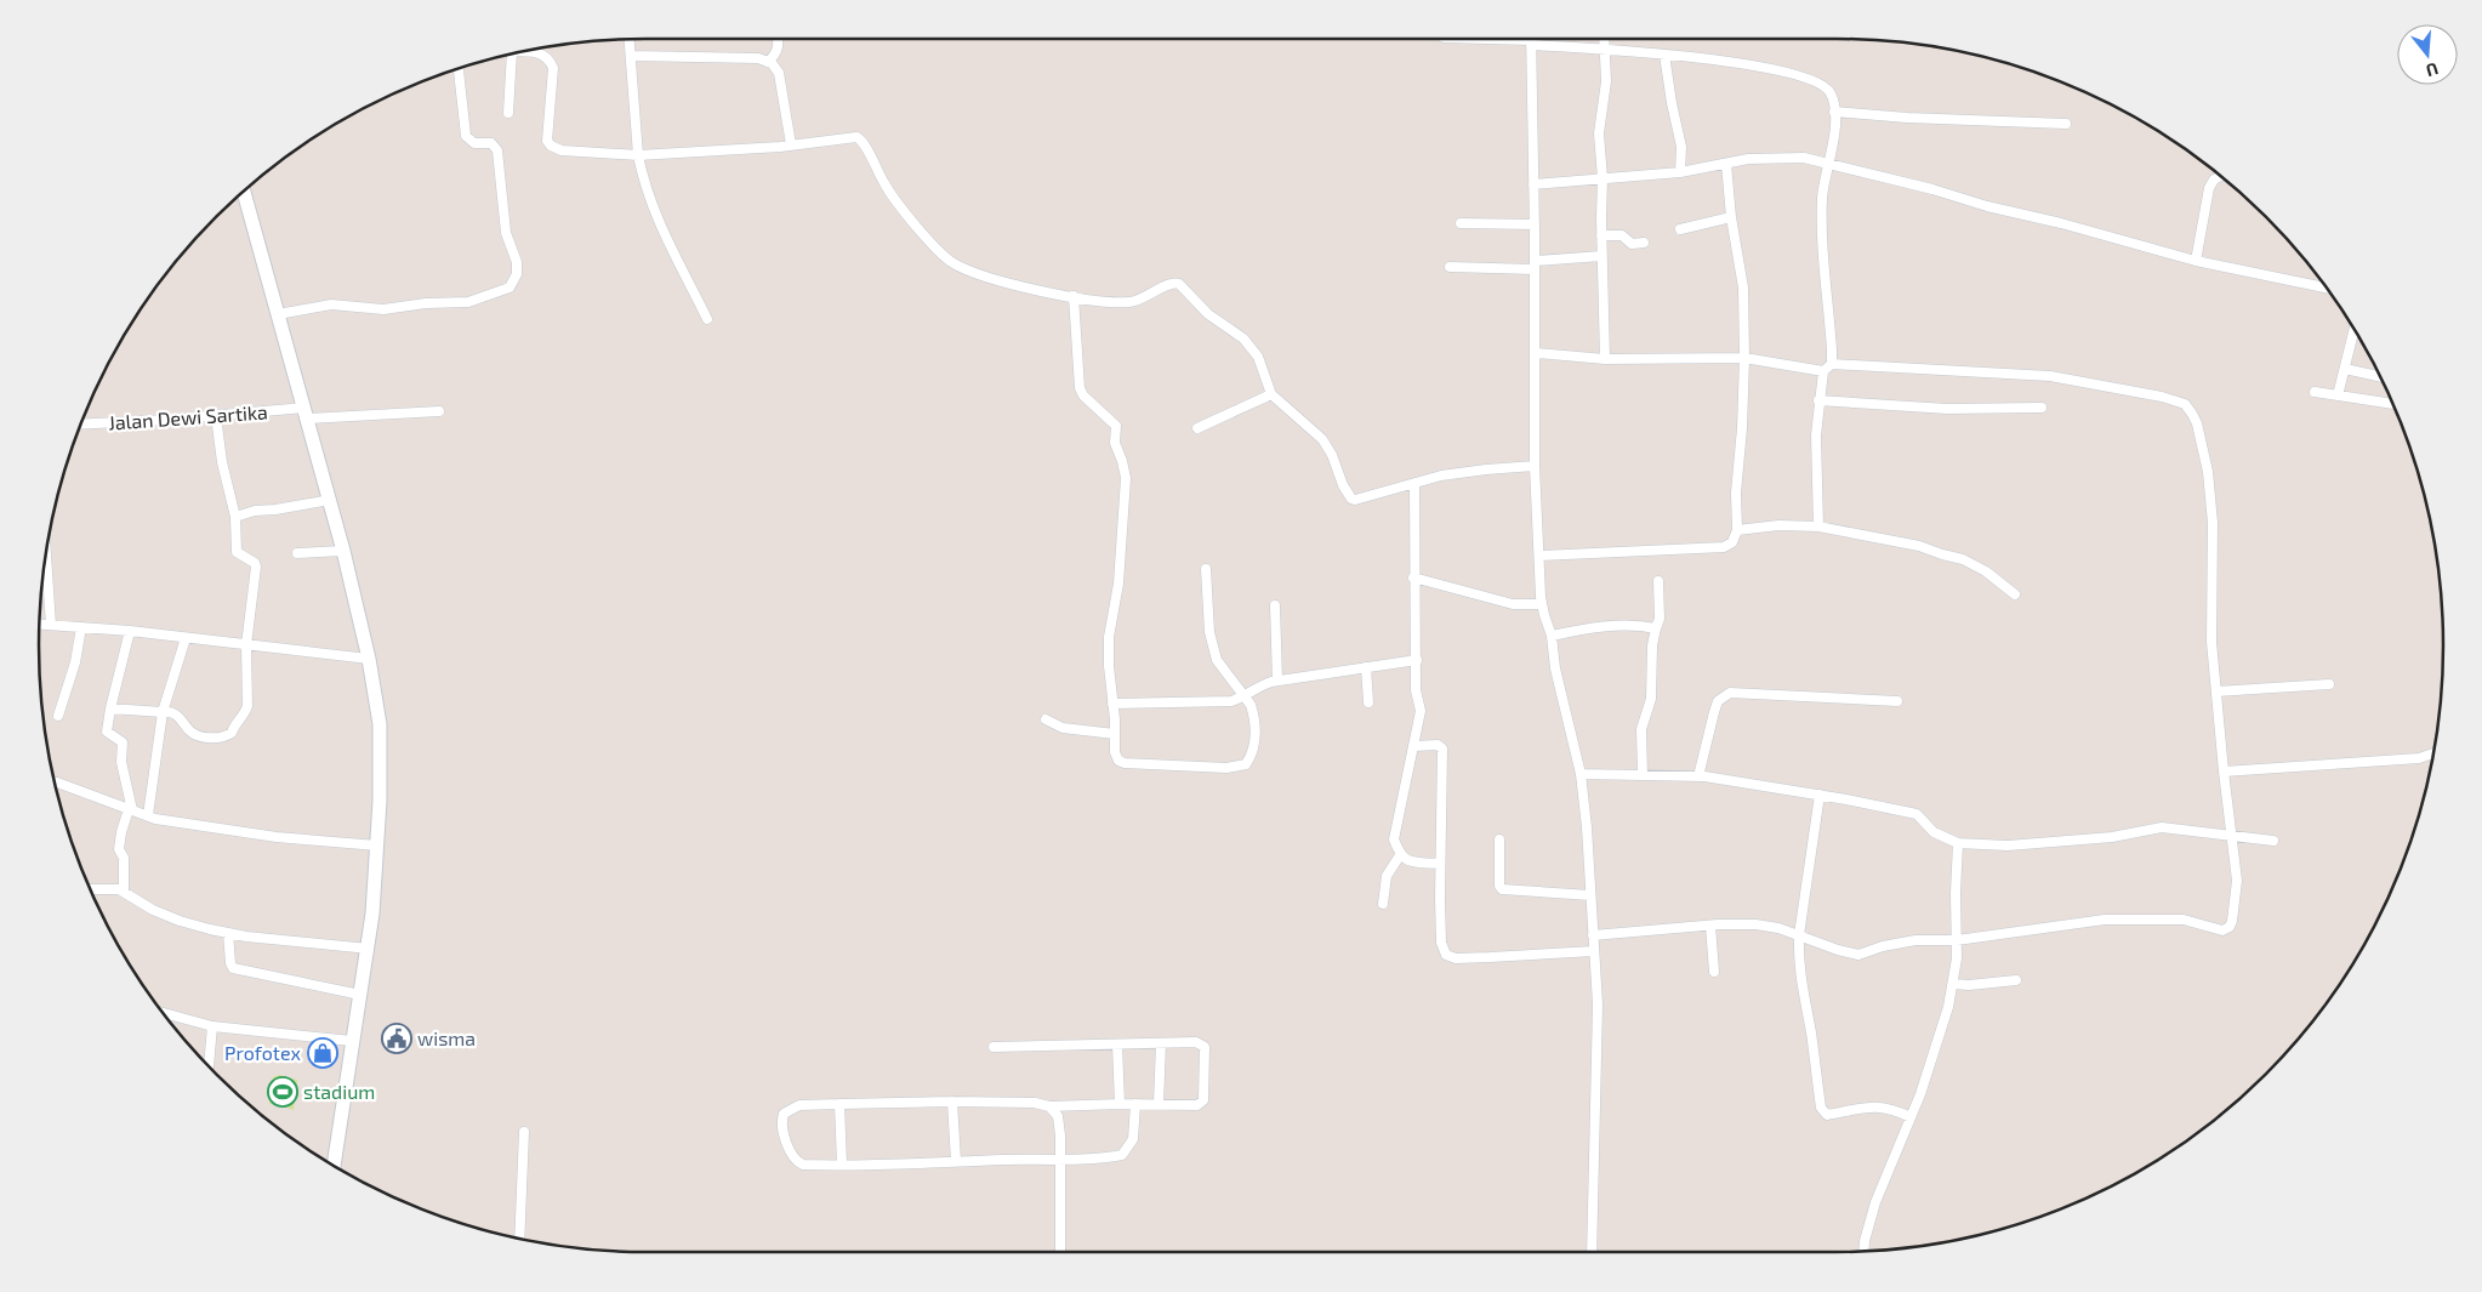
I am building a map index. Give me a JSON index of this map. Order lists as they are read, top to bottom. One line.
{"streets":{"street":["Jalan Dewi Sartika"]},"places":{"public building":["wisma"],"shop":["Profotex"],"sports":["stadium"]},"north":"bottom"}
